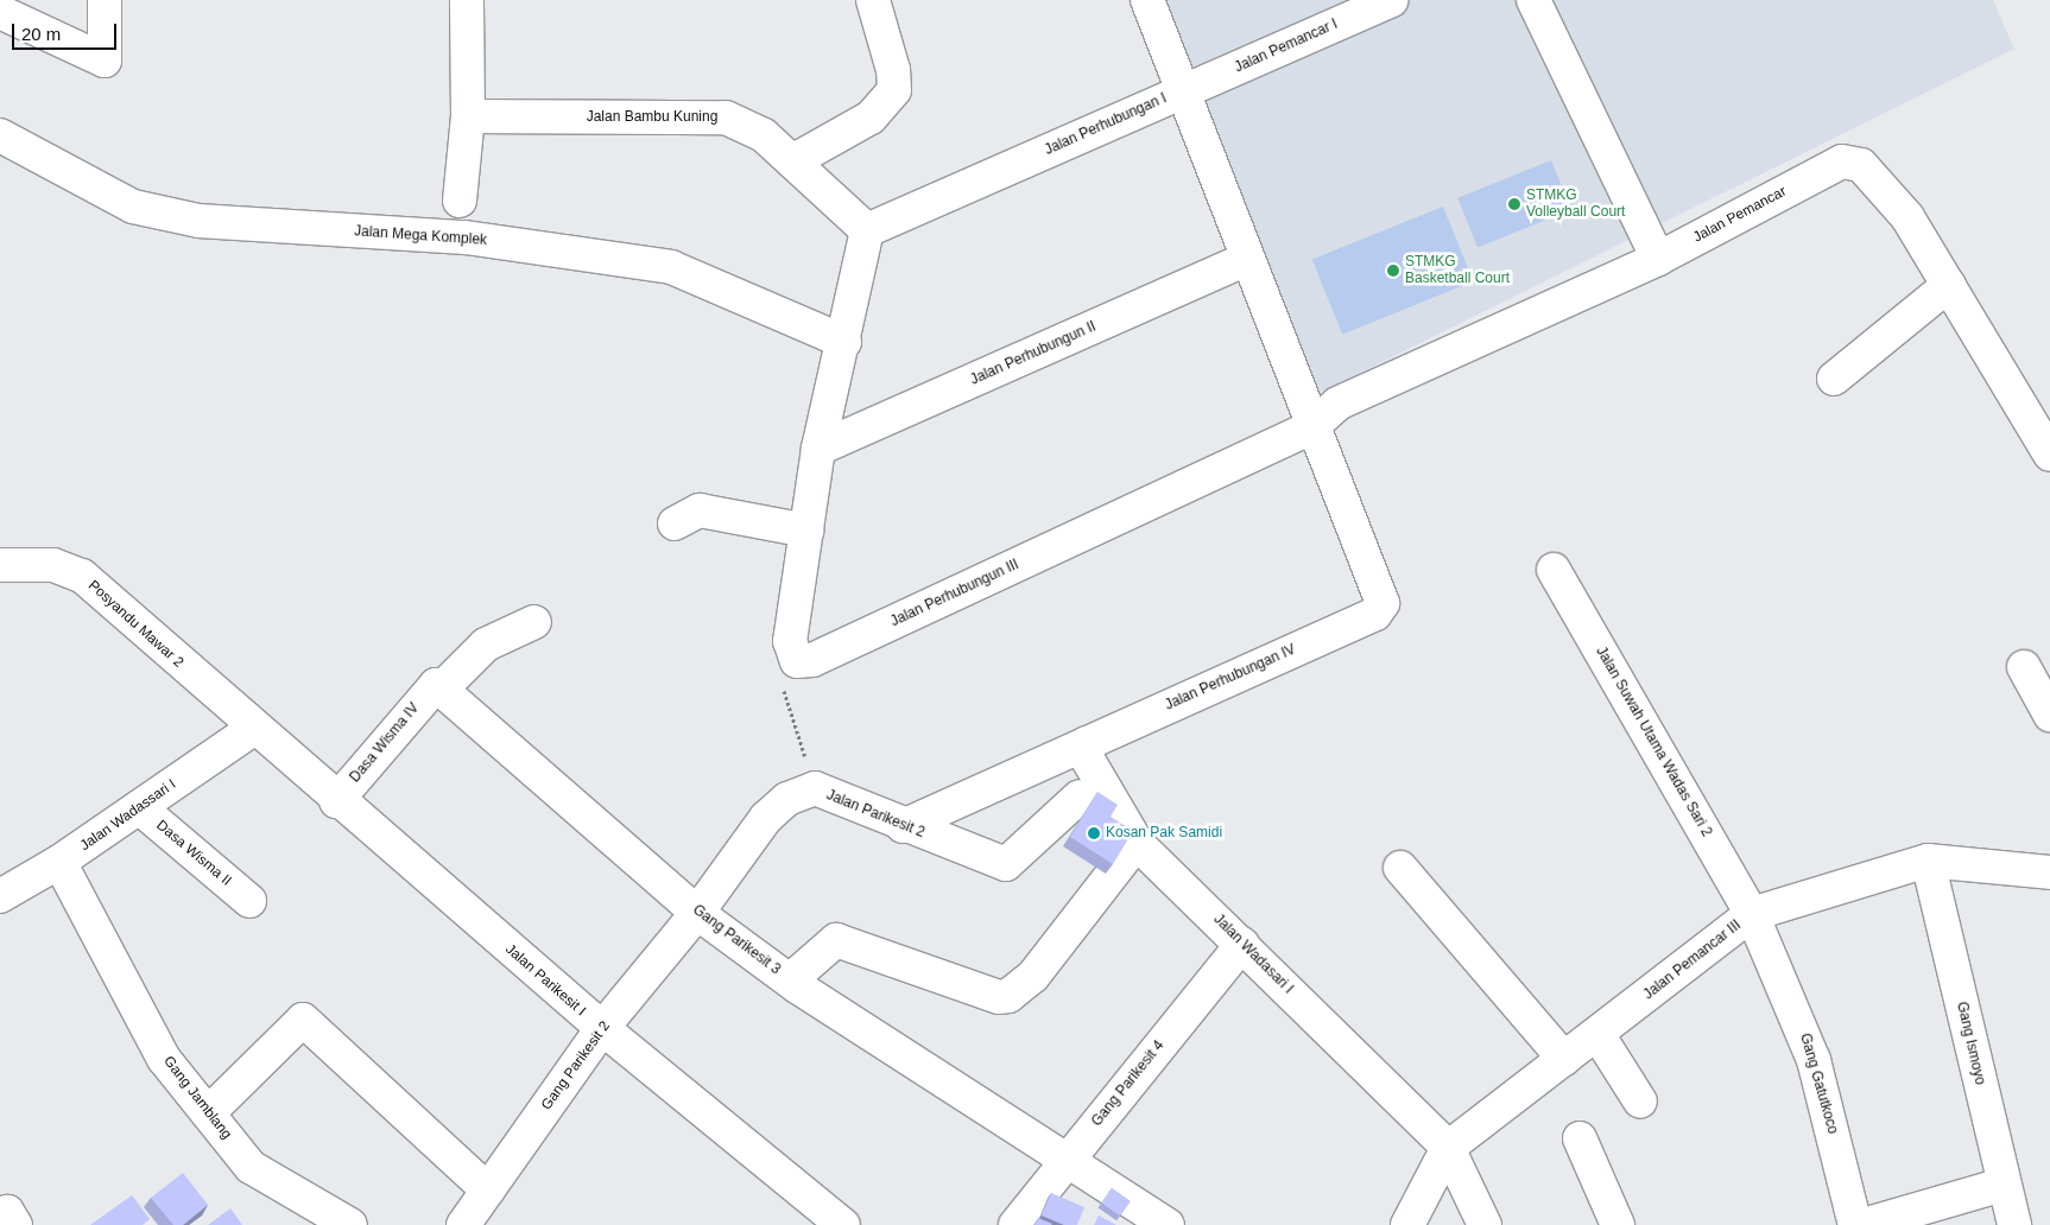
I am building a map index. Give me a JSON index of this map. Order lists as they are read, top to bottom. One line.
{"streets":{"street":["Jalan Pemancar I","Jalan Bambu Kuning","Jalan Perhubungan I","Jalan Pemancar","Jalan Mega Komplek","Jalan Perhubungun II","Jalan Perhubungun III","Posyandu Mawar 2","Jalan Perhubungan IV","Jalan Suwah Utama Wadas Sari 2","Dasa Wisma IV","Jalan Parikesit 2","Jalan Wadassari I","Dasa Wisma II","Gang Parikesit 3","Jalan Wadasari I","Jalan Pemancar III","Jalan Parikesit I","Gang Ismoyo","Gang Parikesit 2","Gang Parikesit 4","Gang Gatutkoco","Gang Jamblang"]},"crossings":[["Jalan Pemancar I","Jalan Perhubungan I"],["Jalan Bambu Kuning","Jalan Perhubungan I"],["Jalan Perhubungan I","Jalan Pemancar"],["Jalan Perhubungan I","Jalan Perhubungun II"],["Jalan Perhubungan I","Jalan Perhubungun III"],["Jalan Perhubungan I","Jalan Perhubungan IV"],["Jalan Pemancar","Jalan Perhubungun III"],["Jalan Pemancar","Jalan Perhubungan IV"],["Jalan Perhubungun III","Jalan Perhubungan IV"],["Posyandu Mawar 2","Jalan Wadassari I"],["Posyandu Mawar 2","Jalan Parikesit I"],["Jalan Perhubungan IV","Jalan Parikesit 2"],["Jalan Perhubungan IV","Jalan Wadasari I"],["Jalan Suwah Utama Wadas Sari 2","Jalan Pemancar III"],["Jalan Suwah Utama Wadas Sari 2","Gang Gatutkoco"],["Dasa Wisma IV","Gang Parikesit 3"],["Dasa Wisma IV","Jalan Parikesit I"],["Jalan Parikesit 2","Gang Parikesit 3"],["Jalan Parikesit 2","Gang Parikesit 2"],["Jalan Wadassari I","Dasa Wisma II"],["Jalan Wadassari I","Jalan Parikesit I"],["Jalan Wadassari I","Gang Jamblang"],["Gang Parikesit 3","Gang Parikesit 2"],["Gang Parikesit 3","Gang Parikesit 4"],["Jalan Wadasari I","Jalan Pemancar III"],["Jalan Wadasari I","Gang Parikesit 4"],["Jalan Pemancar III","Gang Ismoyo"],["Jalan Pemancar III","Gang Gatutkoco"],["Jalan Parikesit I","Gang Parikesit 2"]],"places":["STMKG Volleyball Court","STMKG Basketball Court","Kosan Pak Samidi"],"scale_bar":"20 m"}
